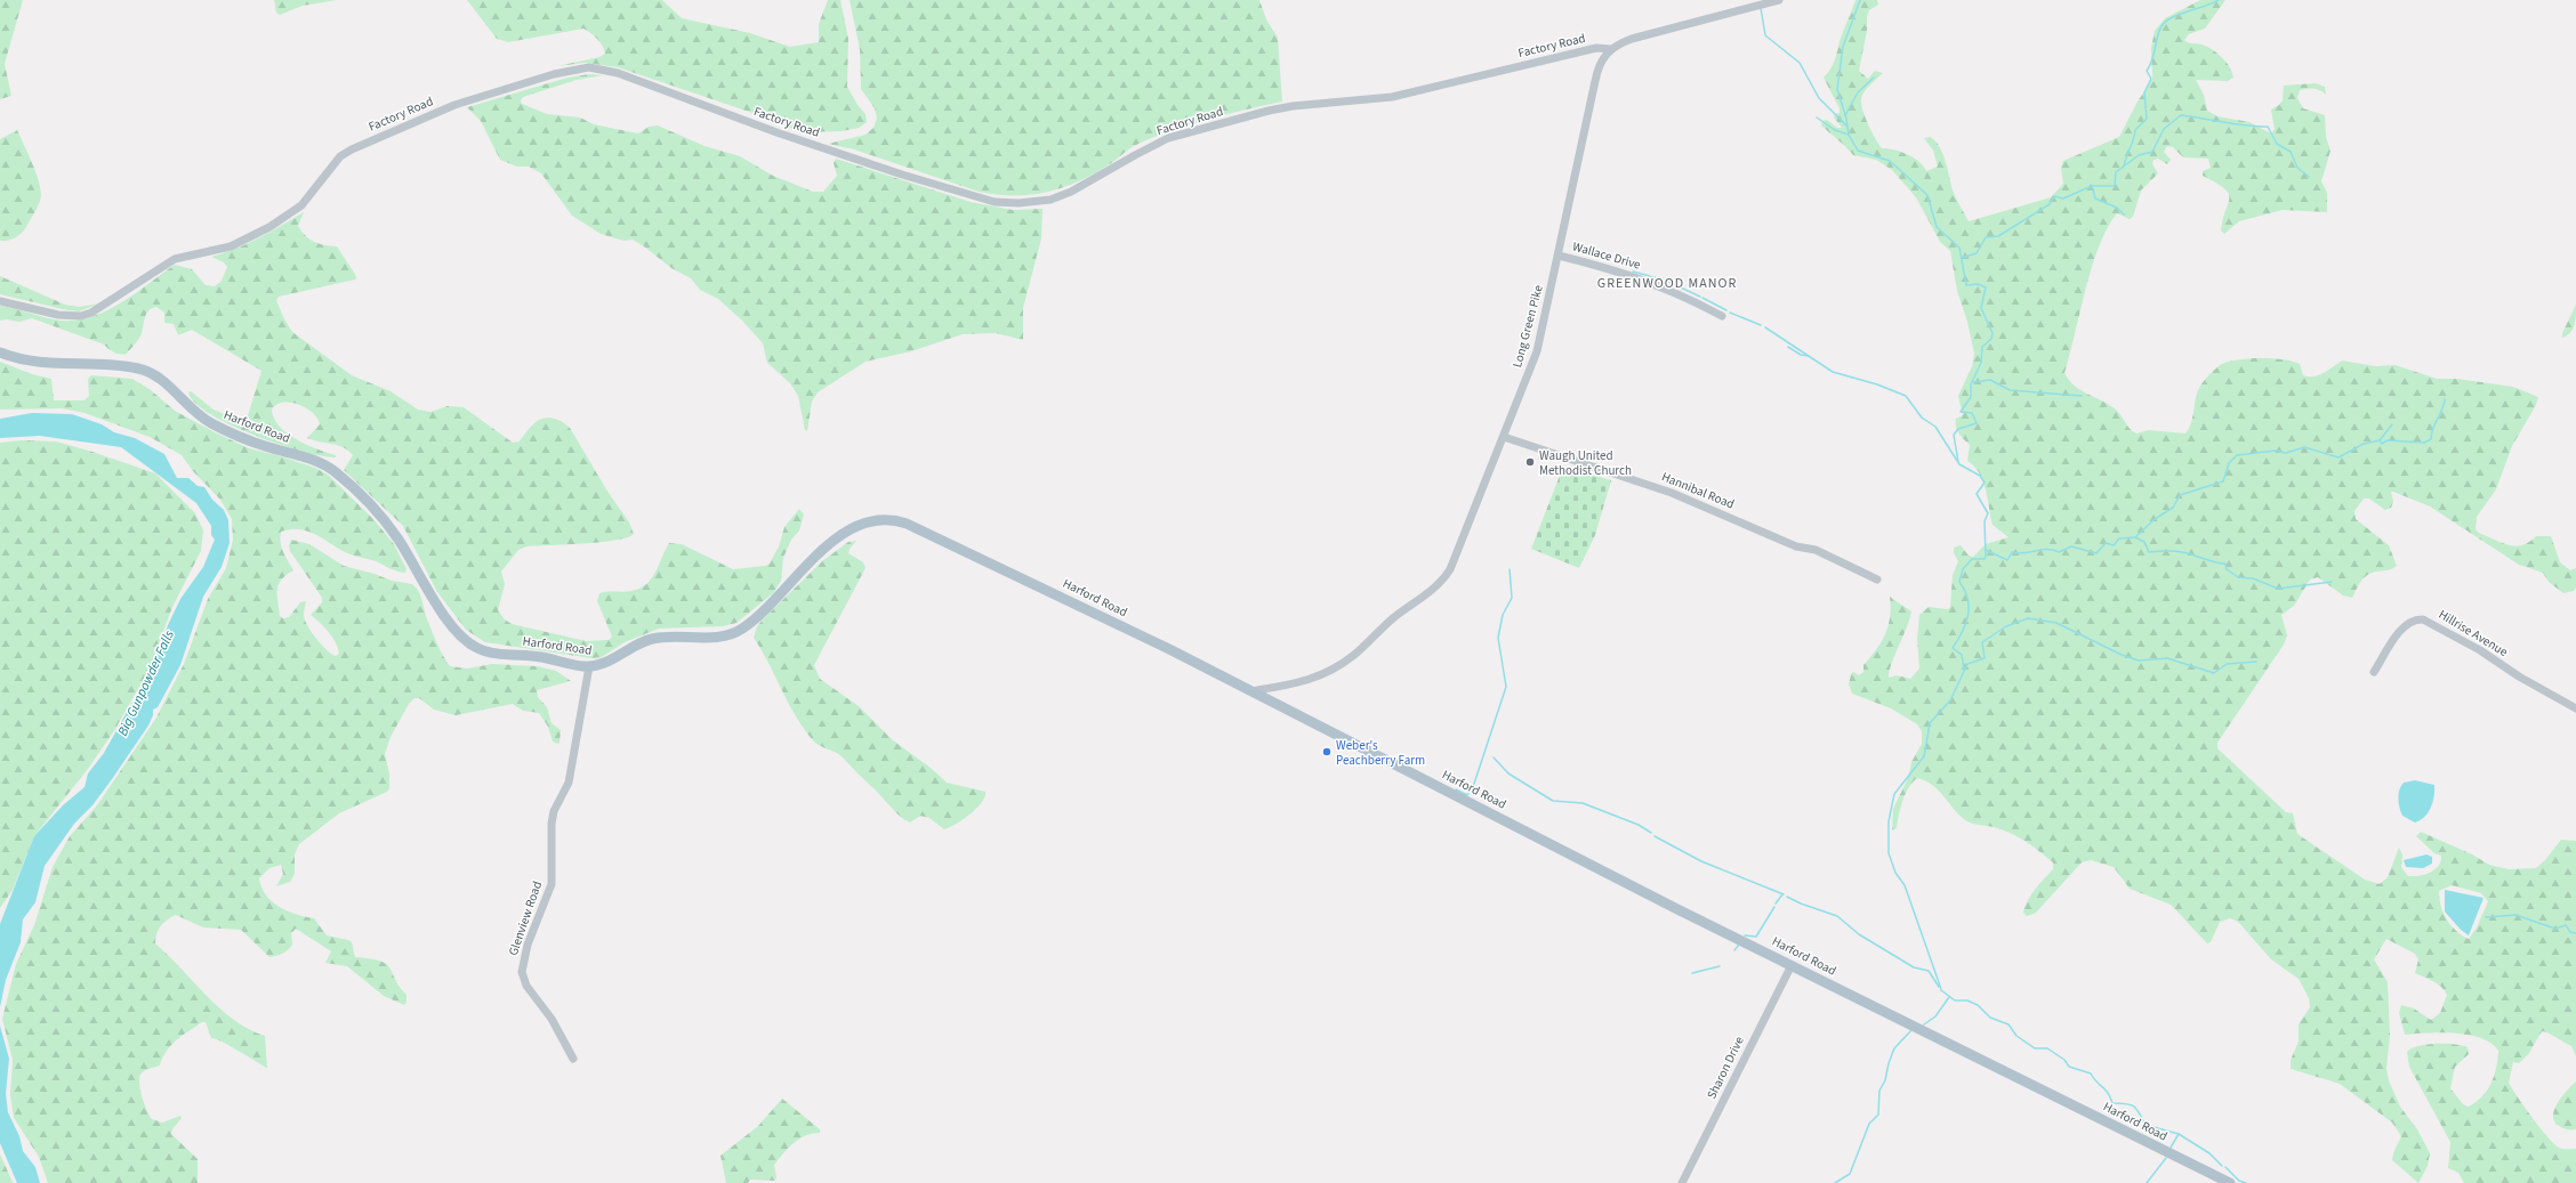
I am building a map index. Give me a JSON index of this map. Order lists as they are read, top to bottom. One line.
{"streets":{"main road":["Harford Road"],"street":["Factory Road","Wallace Drive","Long Green Pike","Hannibal Road","Hillrise Avenue","Glenview Road","Sharon Drive"]},"crossings":[["Factory Road","Long Green Pike"],["Wallace Drive","Long Green Pike"],["Long Green Pike","Harford Road"],["Long Green Pike","Hannibal Road"],["Harford Road","Glenview Road"],["Harford Road","Sharon Drive"]],"districts":["GREENWOOD MANOR"],"water":["Big Gunpowder Falls"],"places":["Waugh United Methodist Church","Weber's Peachberry Farm"]}
